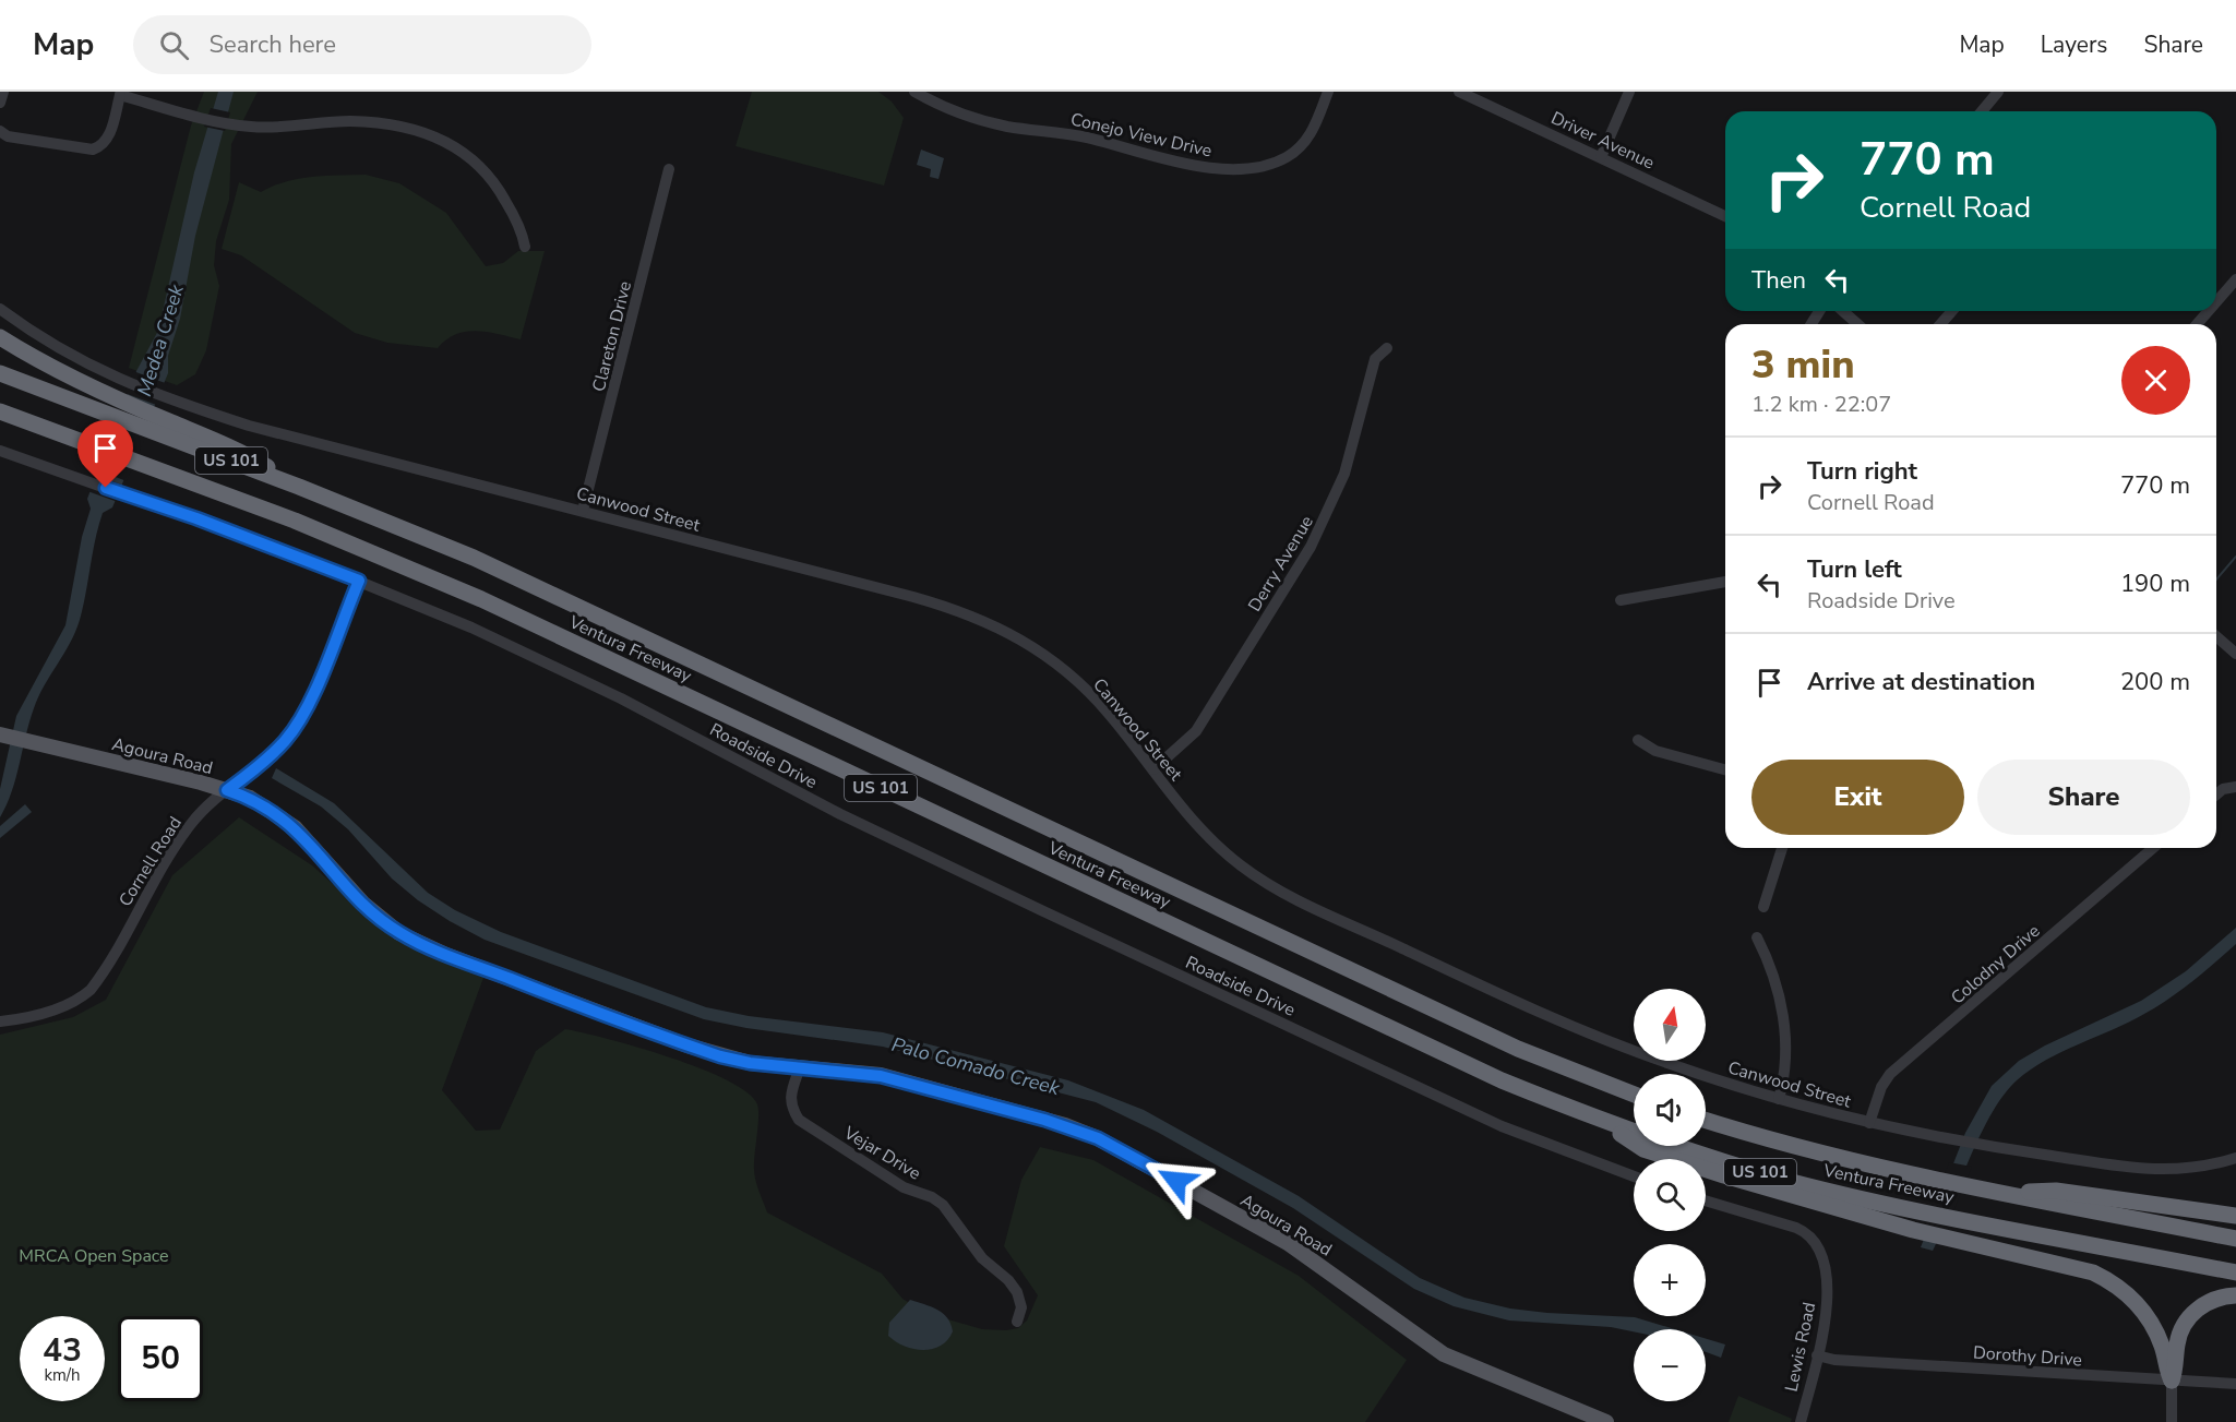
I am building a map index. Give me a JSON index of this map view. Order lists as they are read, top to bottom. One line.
{"streets":{"highway":["US 101","Ventura Freeway"],"main road":["Agoura Road"],"street":["Conejo View Drive","Driver Avenue","Clareton Drive","Canwood Street","Derry Avenue","Roadside Drive","Cornell Road","Colodny Drive","Vejar Drive","Lewis Road","Dorothy Drive"]},"crossings":[["Clareton Drive","Canwood Street"],["Canwood Street","Derry Avenue"],["Canwood Street","Colodny Drive"],["Agoura Road","Cornell Road"],["Agoura Road","Vejar Drive"],["Roadside Drive","Cornell Road"],["Lewis Road","Dorothy Drive"]],"water":["Medea Creek","Palo Comado Creek"],"parks":["MRCA Open Space"],"north":"top","page":{"header":"Map","search":"Search here","nav":["Map","Layers","Share"],"turn":["770 m","Cornell Road"],"then":"Then","heading":["3 min","1.2 km · 22:07"],"list":[{"name":"Turn right","note":"Cornell Road","value":"770 m"},{"name":"Turn left","note":"Roadside Drive","value":"190 m"},{"name":"Arrive at destination","value":"200 m"}],"buttons":["Exit","Share"],"map_buttons":["+","−"],"speed":"43 km/h","limit":"50"}}
